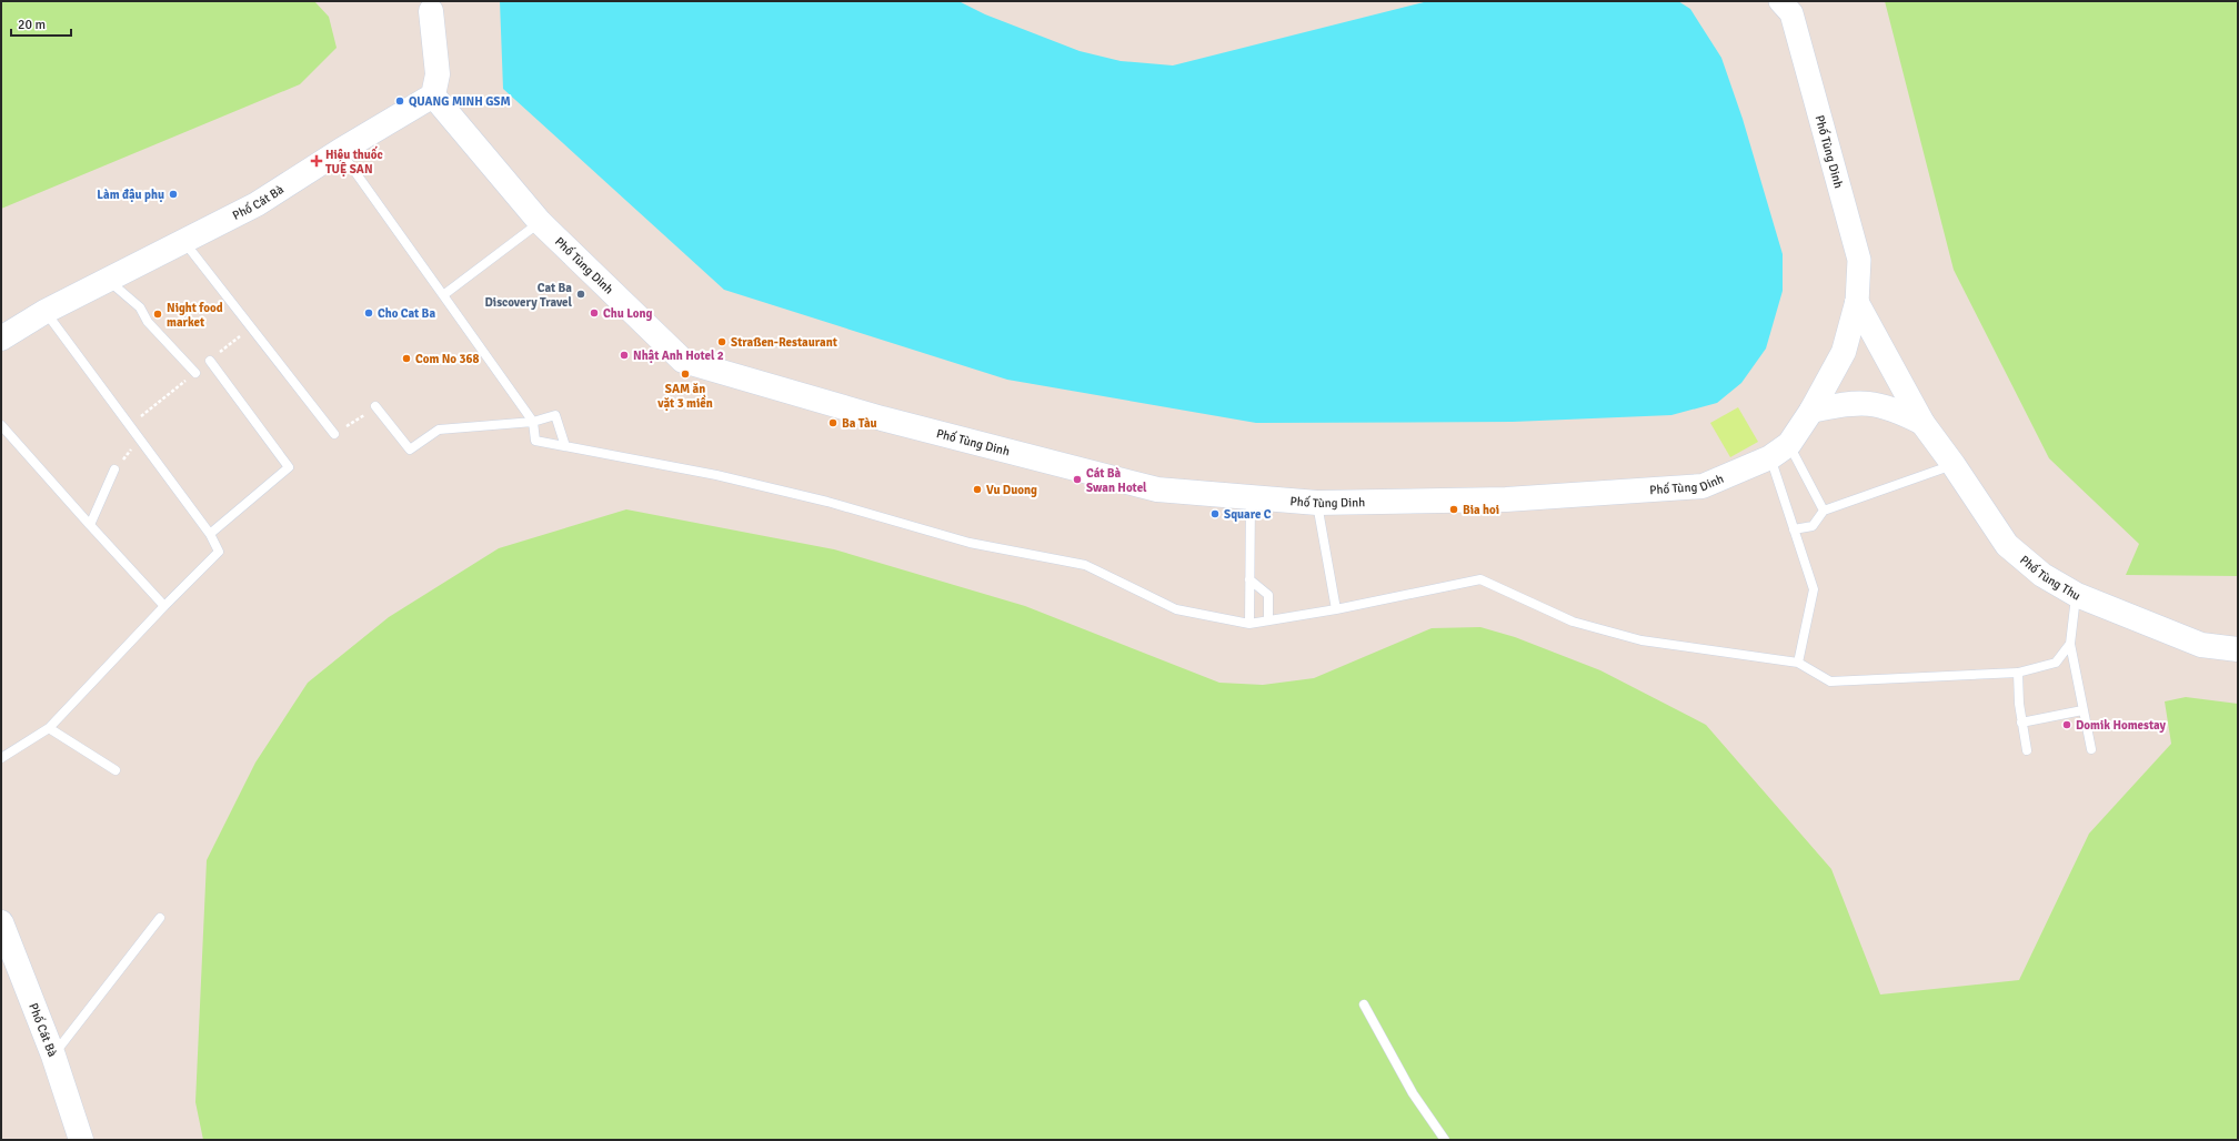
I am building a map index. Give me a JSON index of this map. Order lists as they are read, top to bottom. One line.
{"streets":{"main road":["Phố Tùng Dinh","Phố Cát Bà","Phố Tùng Thu"]},"crossings":[["Phố Tùng Dinh","Phố Cát Bà"],["Phố Tùng Dinh","Phố Tùng Thu"]],"places":{"other":["QUANG MINH GSM","Làm đậu phụ","Cat Ba Discovery Travel","Cho Cat Ba","Chu Long","Night food market","Straßen-Restaurant","Nhật Anh Hotel 2","Com No 368","SAM ăn vặt 3 miền","Ba Tàu","Cát Bà Swan Hotel","Vu Duong","Bia hoi","Square C","Domik Homestay"],"health":["Hiệu thuốc TUỆ SAN"]},"scale_bar":"20 m"}
